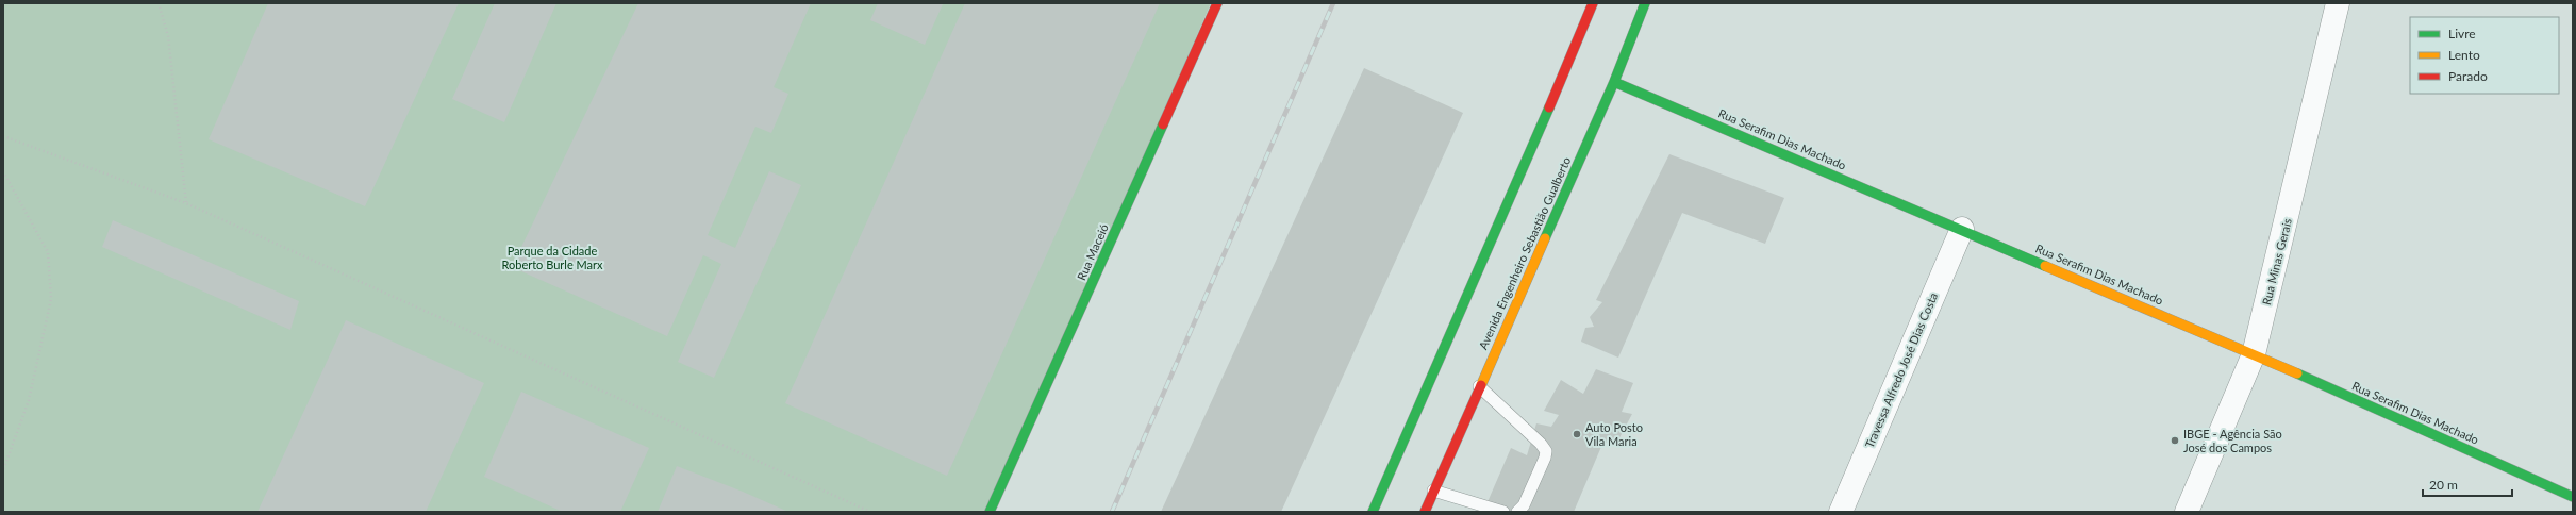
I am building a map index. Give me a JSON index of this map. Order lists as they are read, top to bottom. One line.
{"streets":{"street":["Rua Serafim Dias Machado","Rua Maceió","Avenida Engenheiro Sebastião Gualberto","Rua Minas Gerais","Travessa Alfredo José Dias Costa"]},"crossings":[["Rua Serafim Dias Machado","Avenida Engenheiro Sebastião Gualberto"],["Rua Serafim Dias Machado","Rua Minas Gerais"],["Rua Serafim Dias Machado","Travessa Alfredo José Dias Costa"]],"parks":["Parque da Cidade Roberto Burle Marx"],"places":["Auto Posto Vila Maria","IBGE - Agência São José dos Campos"],"legend":["Livre","Lento","Parado"],"scale_bar":"20 m"}
